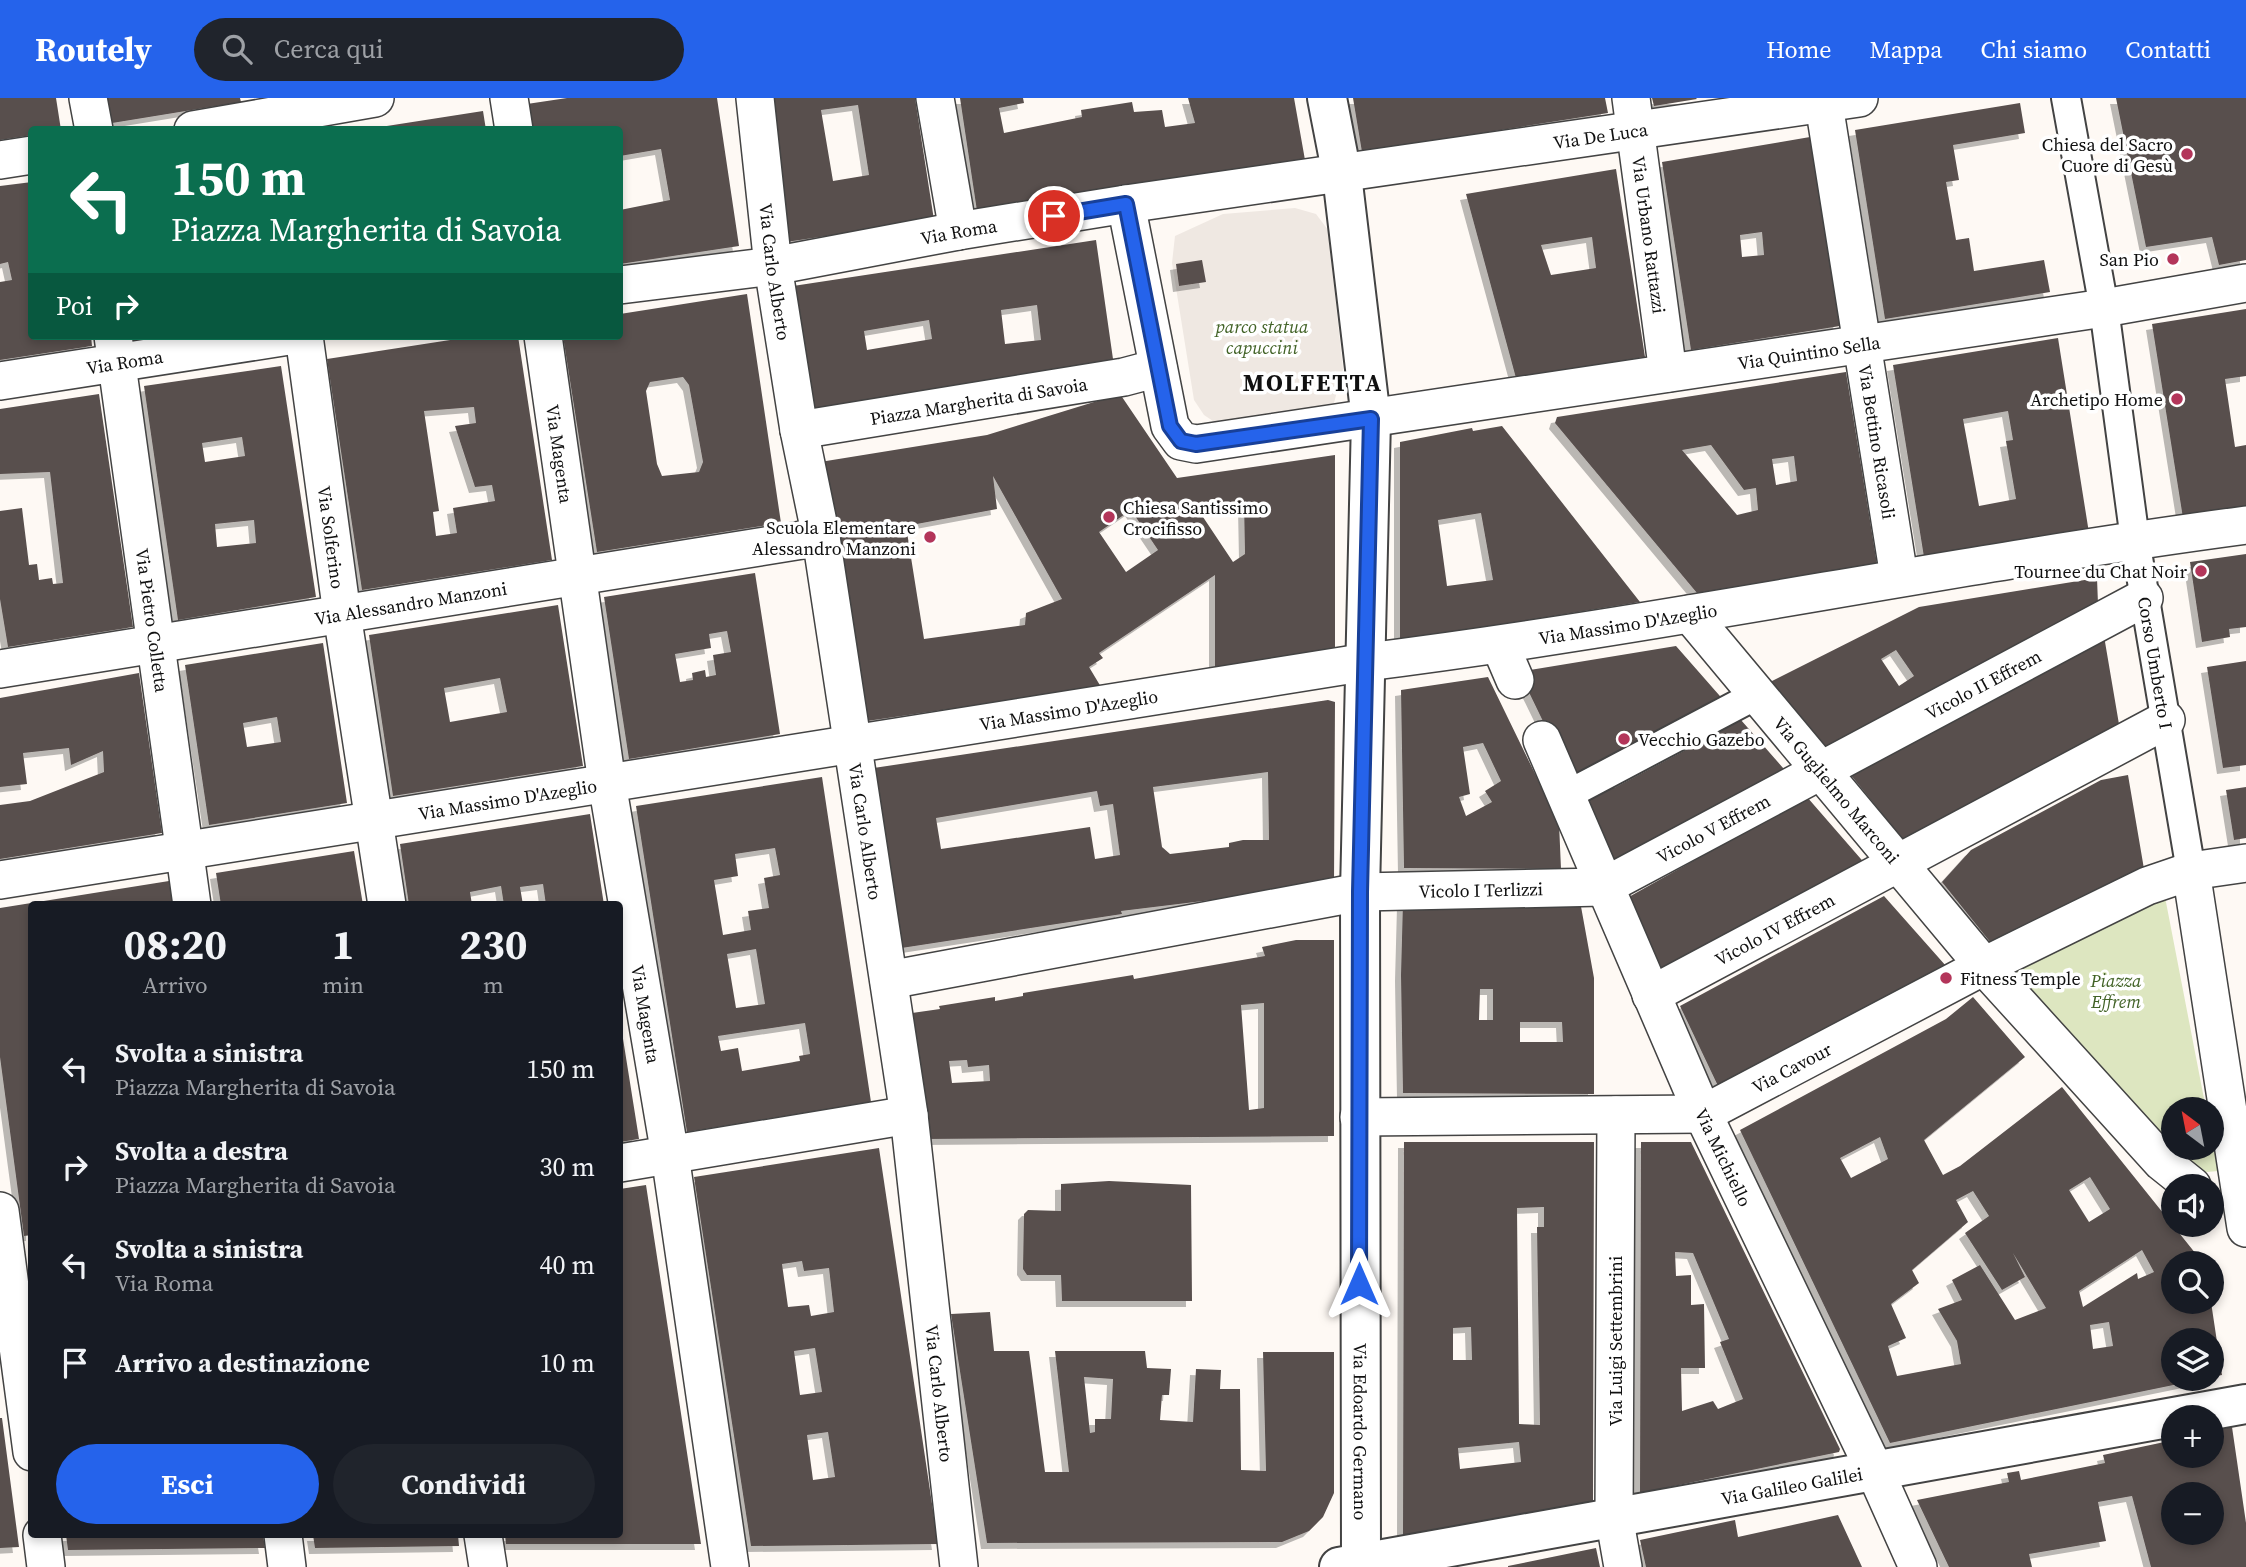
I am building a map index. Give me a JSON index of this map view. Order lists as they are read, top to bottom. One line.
{"streets":{"street":["Via De Luca","Via Roma","Via Urbano Rattazzi","Via Carlo Alberto","Via Quintino Sella","Piazza Margherita di Savoia","Via Bettino Ricasoli","Via Magenta","Via Solferino","Via Alessandro Manzoni","Via Pietro Colletta","Via Massimo D'Azeglio","Corso Umberto I","Vicolo II Effrem","Via Guglielmo Marconi","Vicolo V Effrem","Vicolo I Terlizzi","Vicolo IV Effrem","Via Cavour","Via Michiello","Via Luigi Settembrini","Via Edoardo Germano","Via Galileo Galilei"]},"crossings":[["Via De Luca","Via Roma"],["Via De Luca","Via Urbano Rattazzi"],["Via De Luca","Via Bettino Ricasoli"],["Via Roma","Via Carlo Alberto"],["Via Roma","Via Pietro Colletta"],["Via Urbano Rattazzi","Via Quintino Sella"],["Via Carlo Alberto","Piazza Margherita di Savoia"],["Via Carlo Alberto","Via Alessandro Manzoni"],["Via Carlo Alberto","Via Massimo D'Azeglio"],["Via Carlo Alberto","Vicolo I Terlizzi"],["Via Quintino Sella","Via Bettino Ricasoli"],["Via Quintino Sella","Corso Umberto I"],["Via Quintino Sella","Via Edoardo Germano"],["Via Bettino Ricasoli","Via Massimo D'Azeglio"],["Via Magenta","Via Alessandro Manzoni"],["Via Magenta","Via Massimo D'Azeglio"],["Via Solferino","Via Alessandro Manzoni"],["Via Solferino","Via Massimo D'Azeglio"],["Via Alessandro Manzoni","Via Pietro Colletta"],["Via Pietro Colletta","Via Massimo D'Azeglio"],["Via Massimo D'Azeglio","Corso Umberto I"],["Via Massimo D'Azeglio","Via Guglielmo Marconi"],["Via Massimo D'Azeglio","Via Edoardo Germano"],["Corso Umberto I","Vicolo II Effrem"],["Corso Umberto I","Via Cavour"],["Vicolo II Effrem","Via Guglielmo Marconi"],["Vicolo II Effrem","Vicolo V Effrem"],["Via Guglielmo Marconi","Vicolo V Effrem"],["Via Guglielmo Marconi","Vicolo IV Effrem"],["Via Guglielmo Marconi","Via Cavour"],["Vicolo V Effrem","Vicolo I Terlizzi"],["Vicolo V Effrem","Via Michiello"],["Vicolo I Terlizzi","Via Michiello"],["Vicolo I Terlizzi","Via Edoardo Germano"],["Vicolo IV Effrem","Via Michiello"],["Via Cavour","Via Michiello"],["Via Cavour","Via Luigi Settembrini"],["Via Cavour","Via Edoardo Germano"],["Via Michiello","Via Galileo Galilei"],["Via Luigi Settembrini","Via Galileo Galilei"],["Via Edoardo Germano","Via Galileo Galilei"]],"districts":["MOLFETTA"],"parks":["parco statua capuccini","Piazza Effrem"],"places":["Chiesa del Sacro Cuore di Gesù","San Pio","Archetipo Home","Chiesa Santissimo Crocifisso","Scuola Elementare Alessandro Manzoni","Tournee du Chat Noir","Vecchio Gazebo","Fitness Temple"],"north":"top left","page":{"header":"Routely","search":"Cerca qui","nav":["Home","Mappa","Chi siamo","Contatti"],"turn":["150 m","Piazza Margherita di Savoia"],"then":"Poi","eta":["08:20","Arrivo","1","min","230","m"],"list":[{"name":"Svolta a sinistra","note":"Piazza Margherita di Savoia","value":"150 m"},{"name":"Svolta a destra","note":"Piazza Margherita di Savoia","value":"30 m"},{"name":"Svolta a sinistra","note":"Via Roma","value":"40 m"},{"name":"Arrivo a destinazione","value":"10 m"}],"map_buttons":["+","−"],"buttons":["Esci","Condividi"]}}
